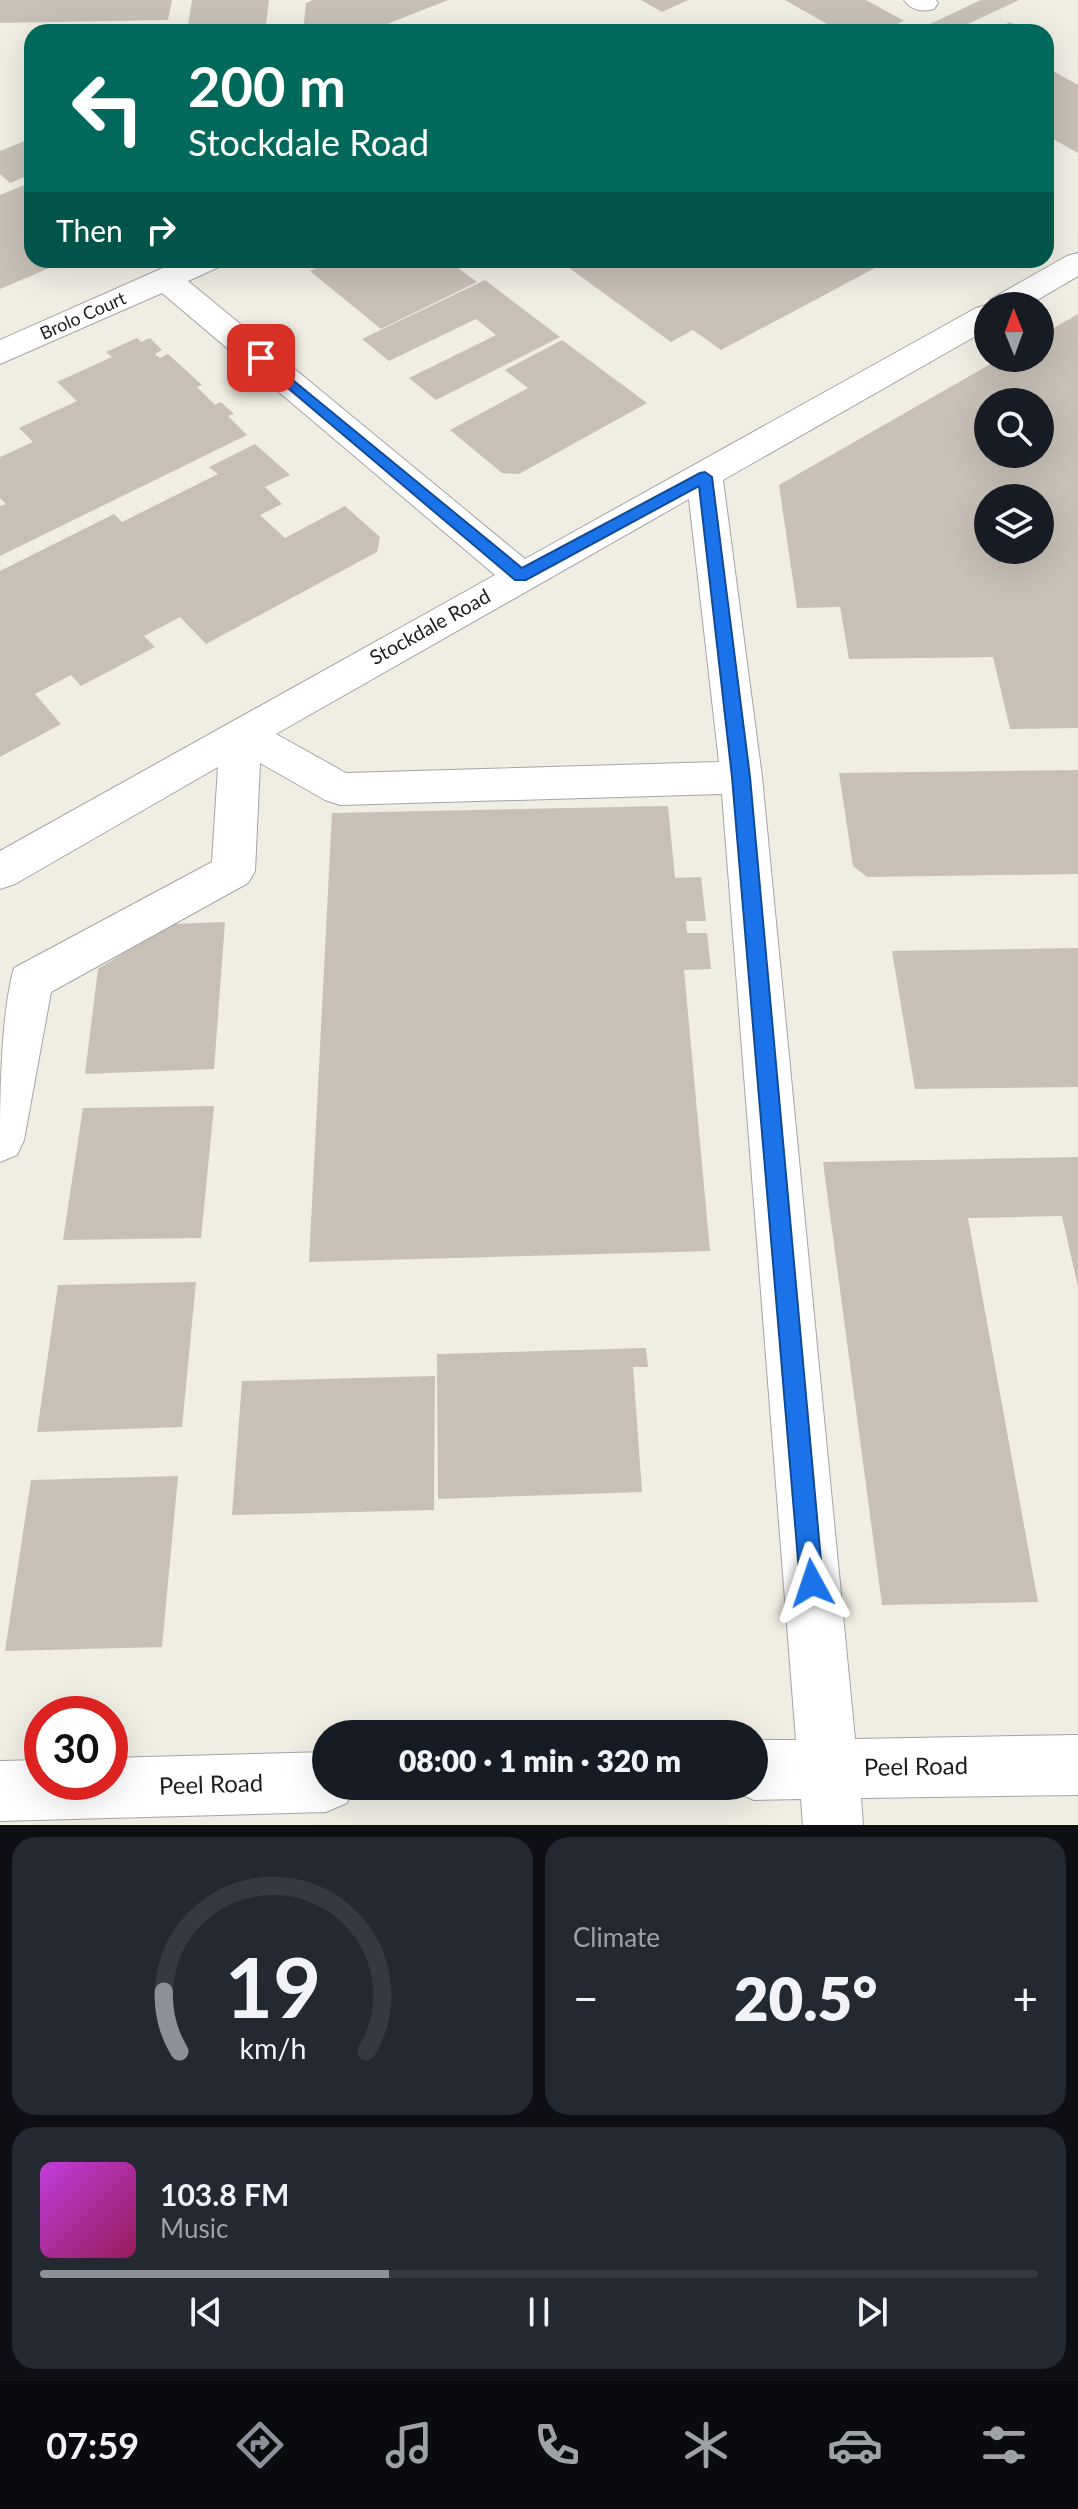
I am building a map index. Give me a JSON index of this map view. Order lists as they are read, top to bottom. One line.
{"streets":{"street":["Brolo Court","Stockdale Road","Peel Road"]},"north":"top","page":{"turn":["200 m","Stockdale Road"],"then":"Then","limit":"30","trip":"08:00 · 1 min · 320 m","tile":"Climate","heat":["−","20.5°","+"],"song":["103.8 FM","Music"],"tabs":"07:59","gauge":["19","km/h"]}}
